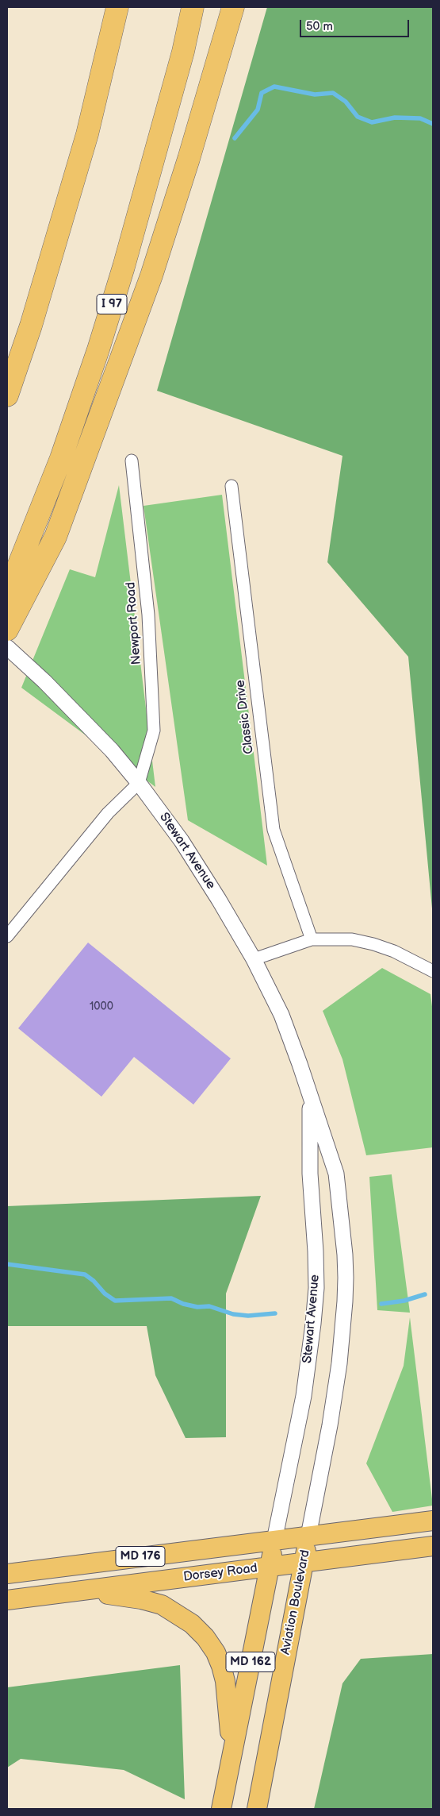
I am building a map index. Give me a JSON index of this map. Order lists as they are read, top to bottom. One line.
{"streets":{"highway":["I 97"],"main road":["MD 176","Dorsey Road","Aviation Boulevard","MD 162"],"street":["Newport Road","Classic Drive","Stewart Avenue"]},"crossings":[["Newport Road","Stewart Avenue"],["Stewart Avenue","Dorsey Road"],["Stewart Avenue","Aviation Boulevard"],["Stewart Avenue","MD 162"],["Dorsey Road","Aviation Boulevard"],["Dorsey Road","MD 162"]],"house_numbers":["1000"],"scale_bar":"50 m"}
